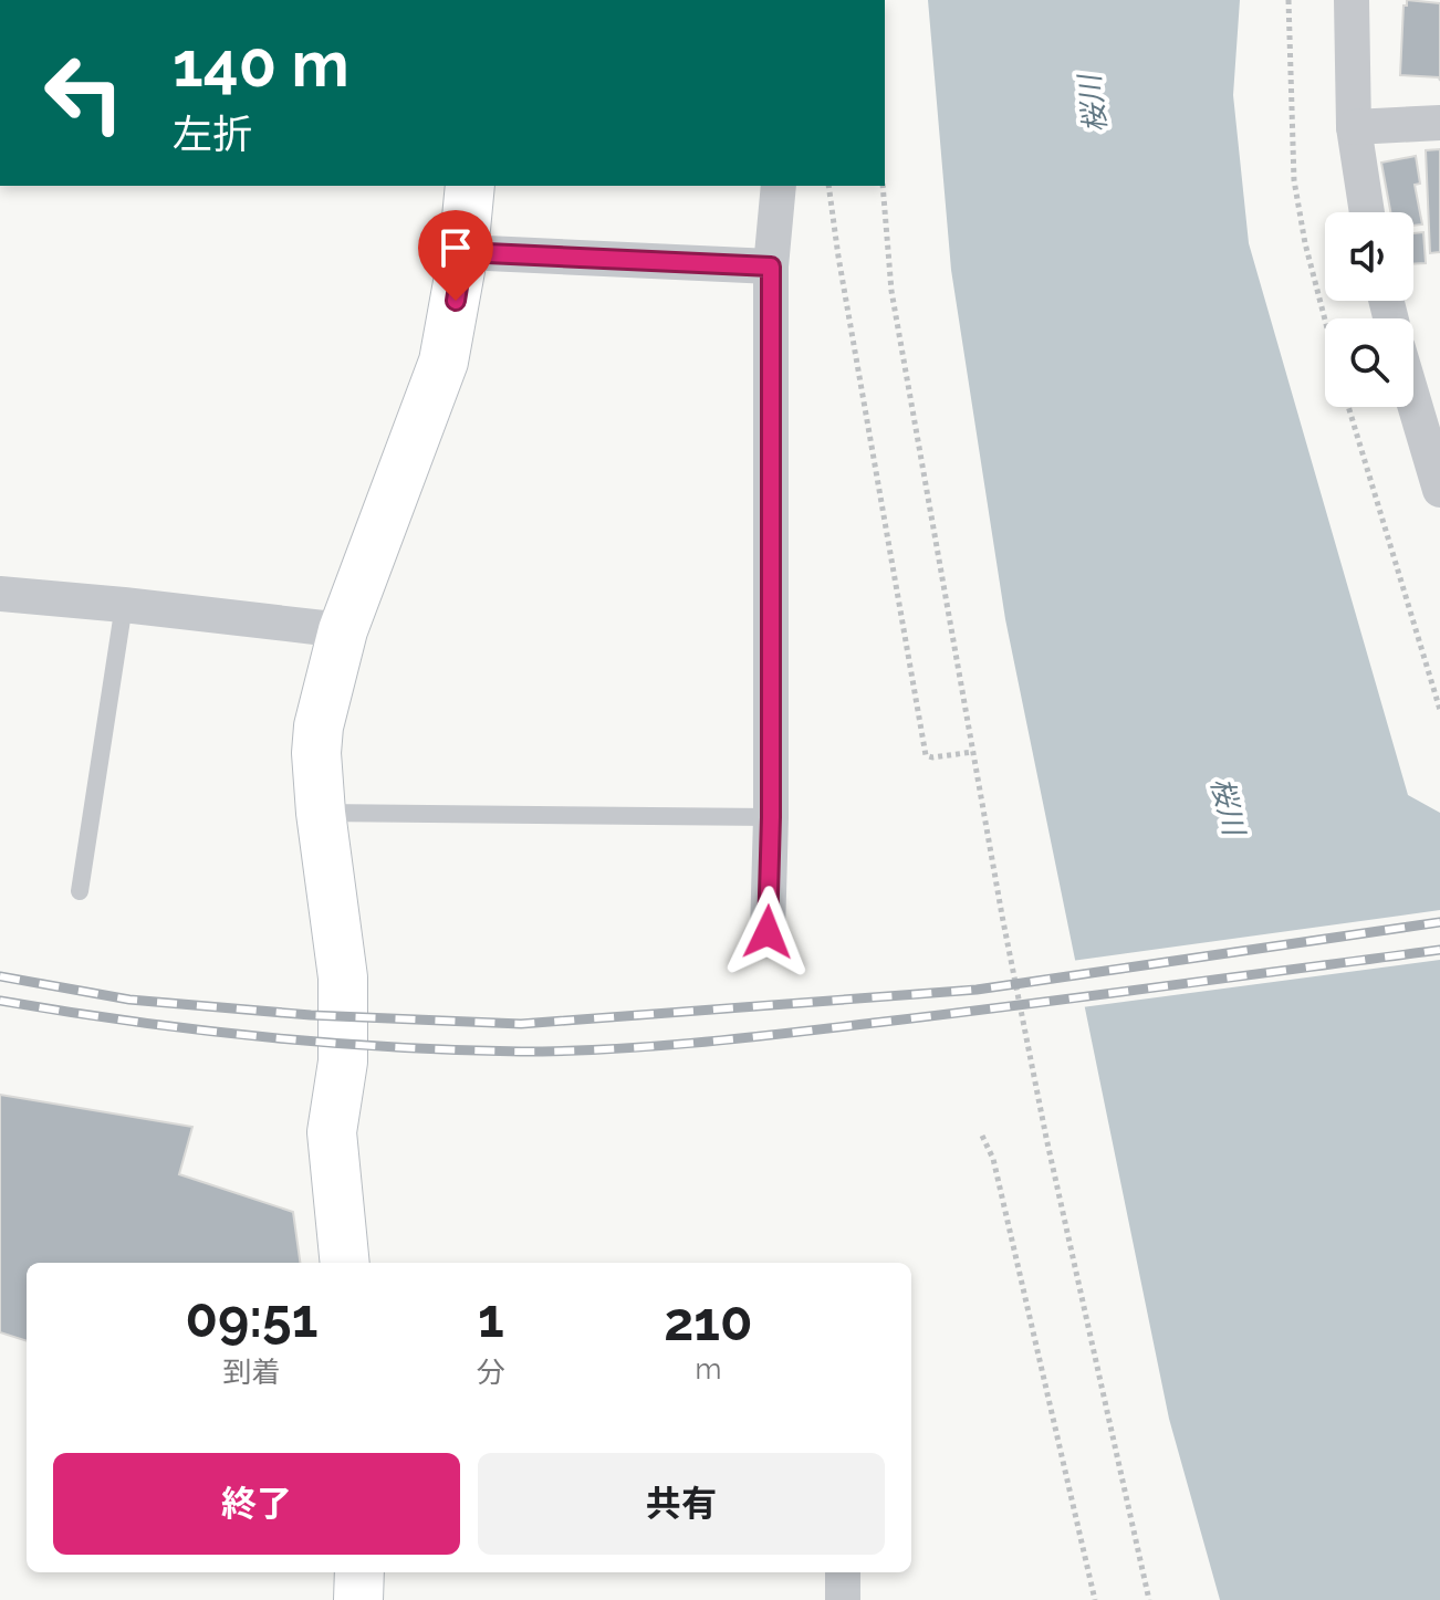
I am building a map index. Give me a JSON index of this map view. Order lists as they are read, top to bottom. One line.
{"water":["桜川"],"page":{"turn":["140 m","左折"],"eta":["09:51","到着","1","分","210","m"],"buttons":["終了","共有"]}}
